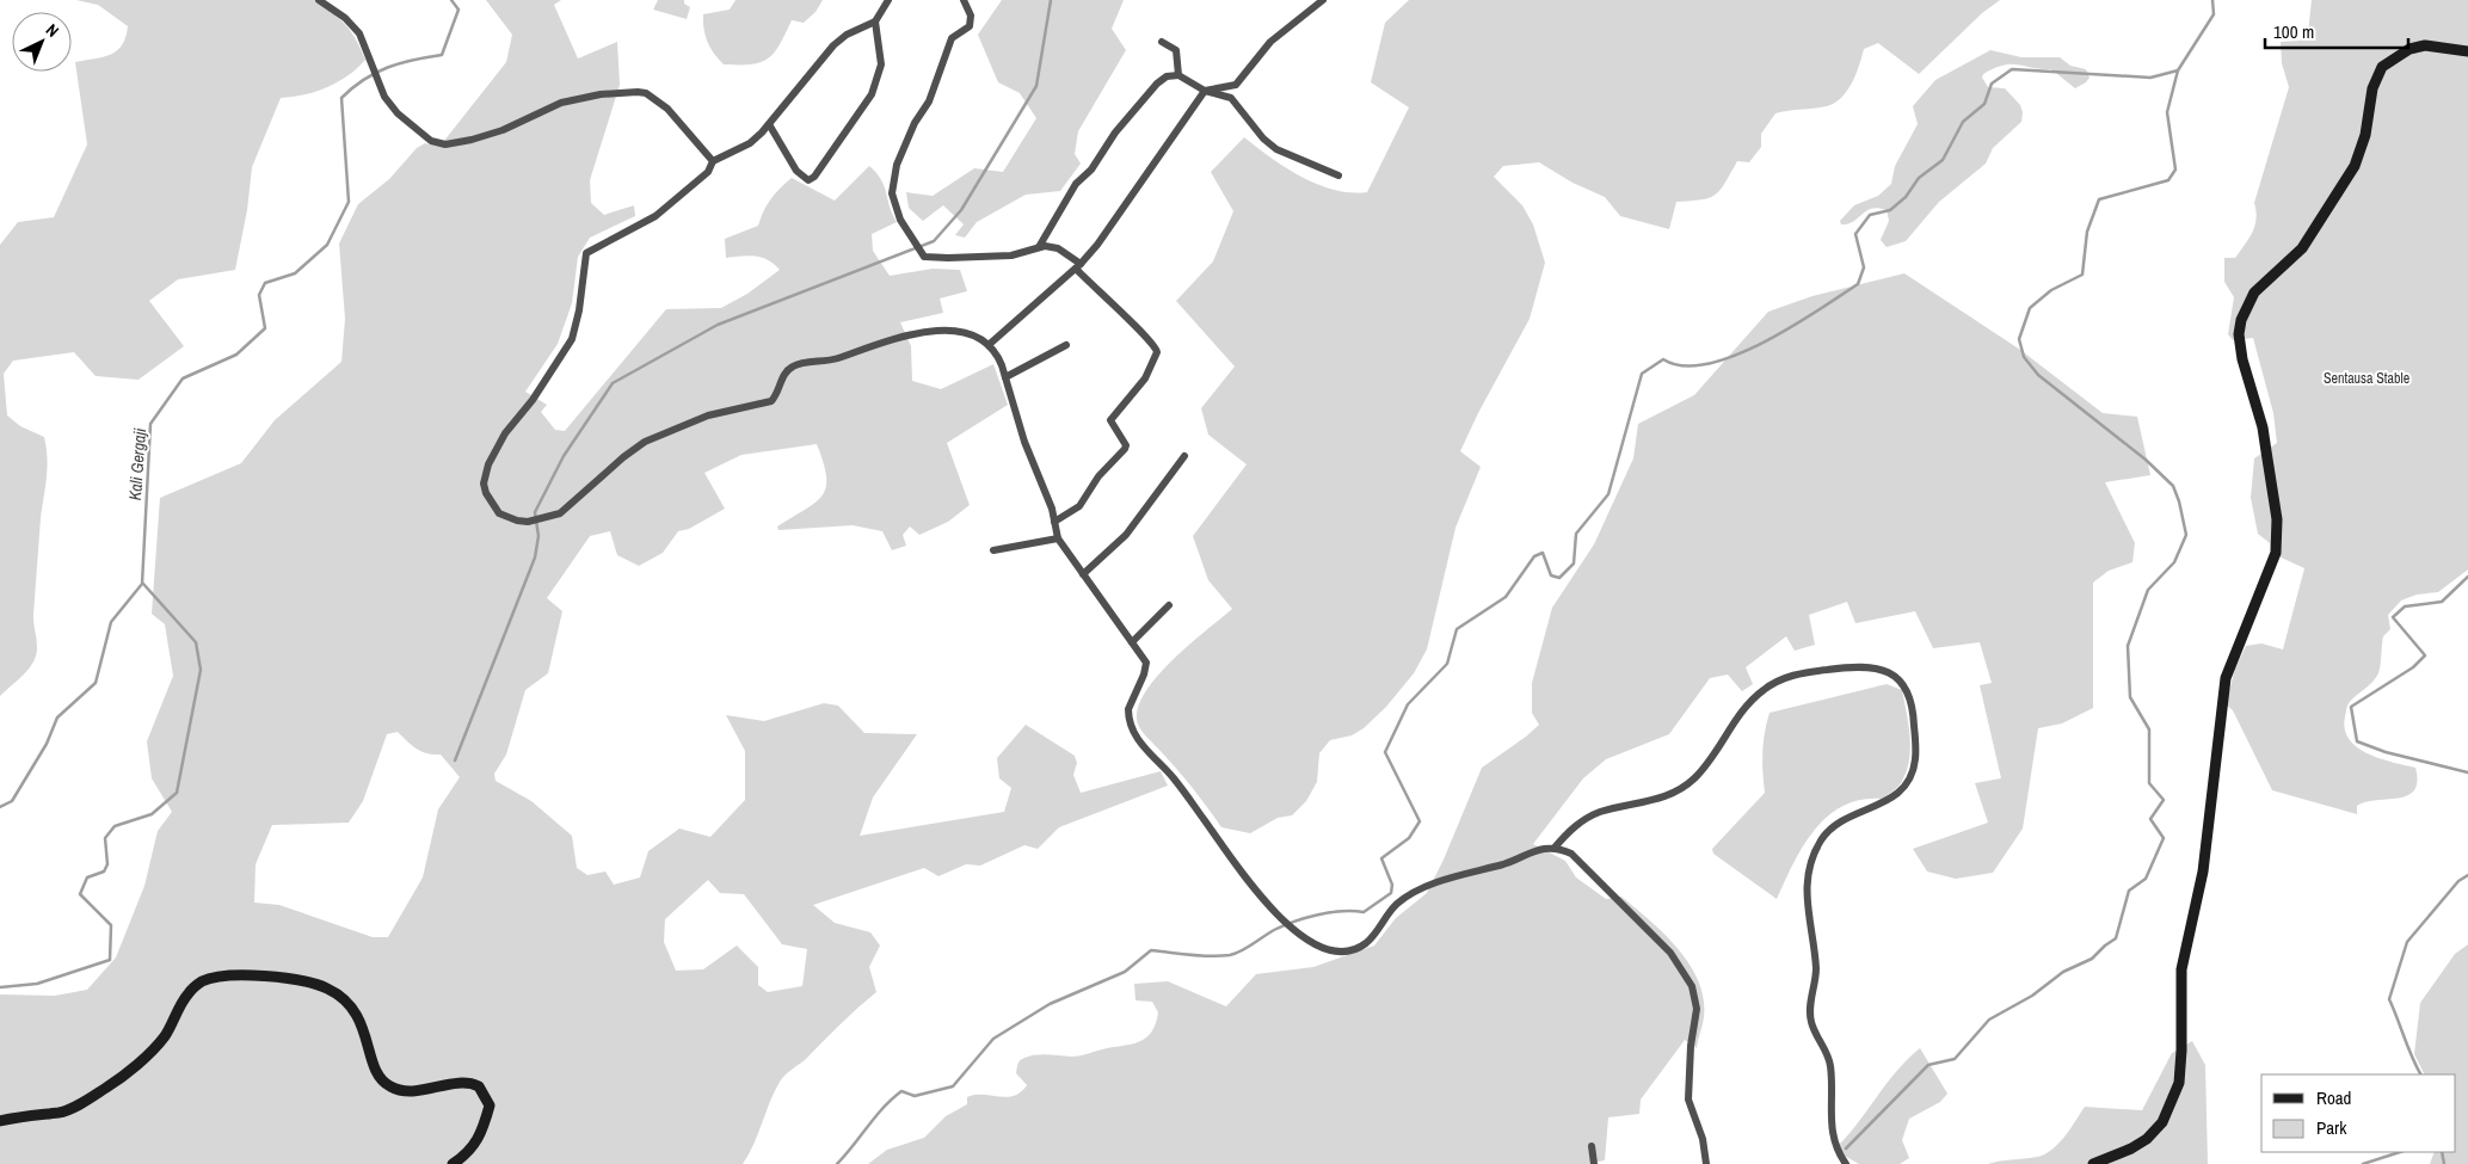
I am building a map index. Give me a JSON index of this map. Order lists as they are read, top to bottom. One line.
{"water":["Kali Gergaji"],"parks":["Sentausa Stable"],"legend":["Road","Park"],"scale_bar":"100 m","north":"top right"}
